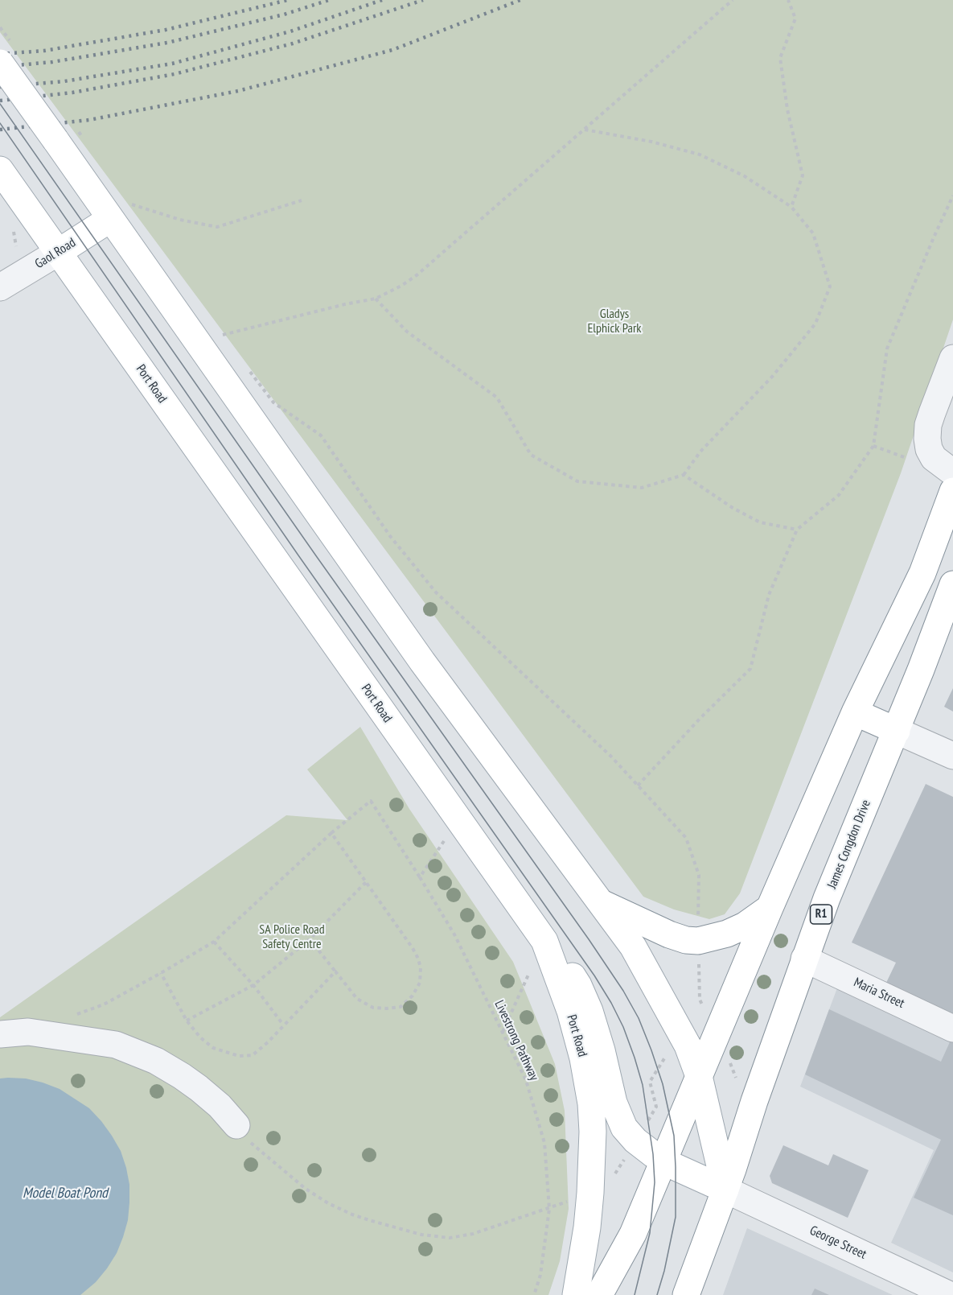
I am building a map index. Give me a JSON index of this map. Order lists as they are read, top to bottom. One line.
{"streets":{"main road":["Gaol Road","Port Road","James Congdon Drive","R1"],"street":["Maria Street","George Street"],"path":["Livestrong Pathway"]},"crossings":[["Gaol Road","Port Road"],["James Congdon Drive","R1"],["James Congdon Drive","Maria Street"],["James Congdon Drive","George Street"],["R1","George Street"]],"water":["Model Boat Pond"],"parks":["Gladys Elphick Park","SA Police Road Safety Centre"]}
